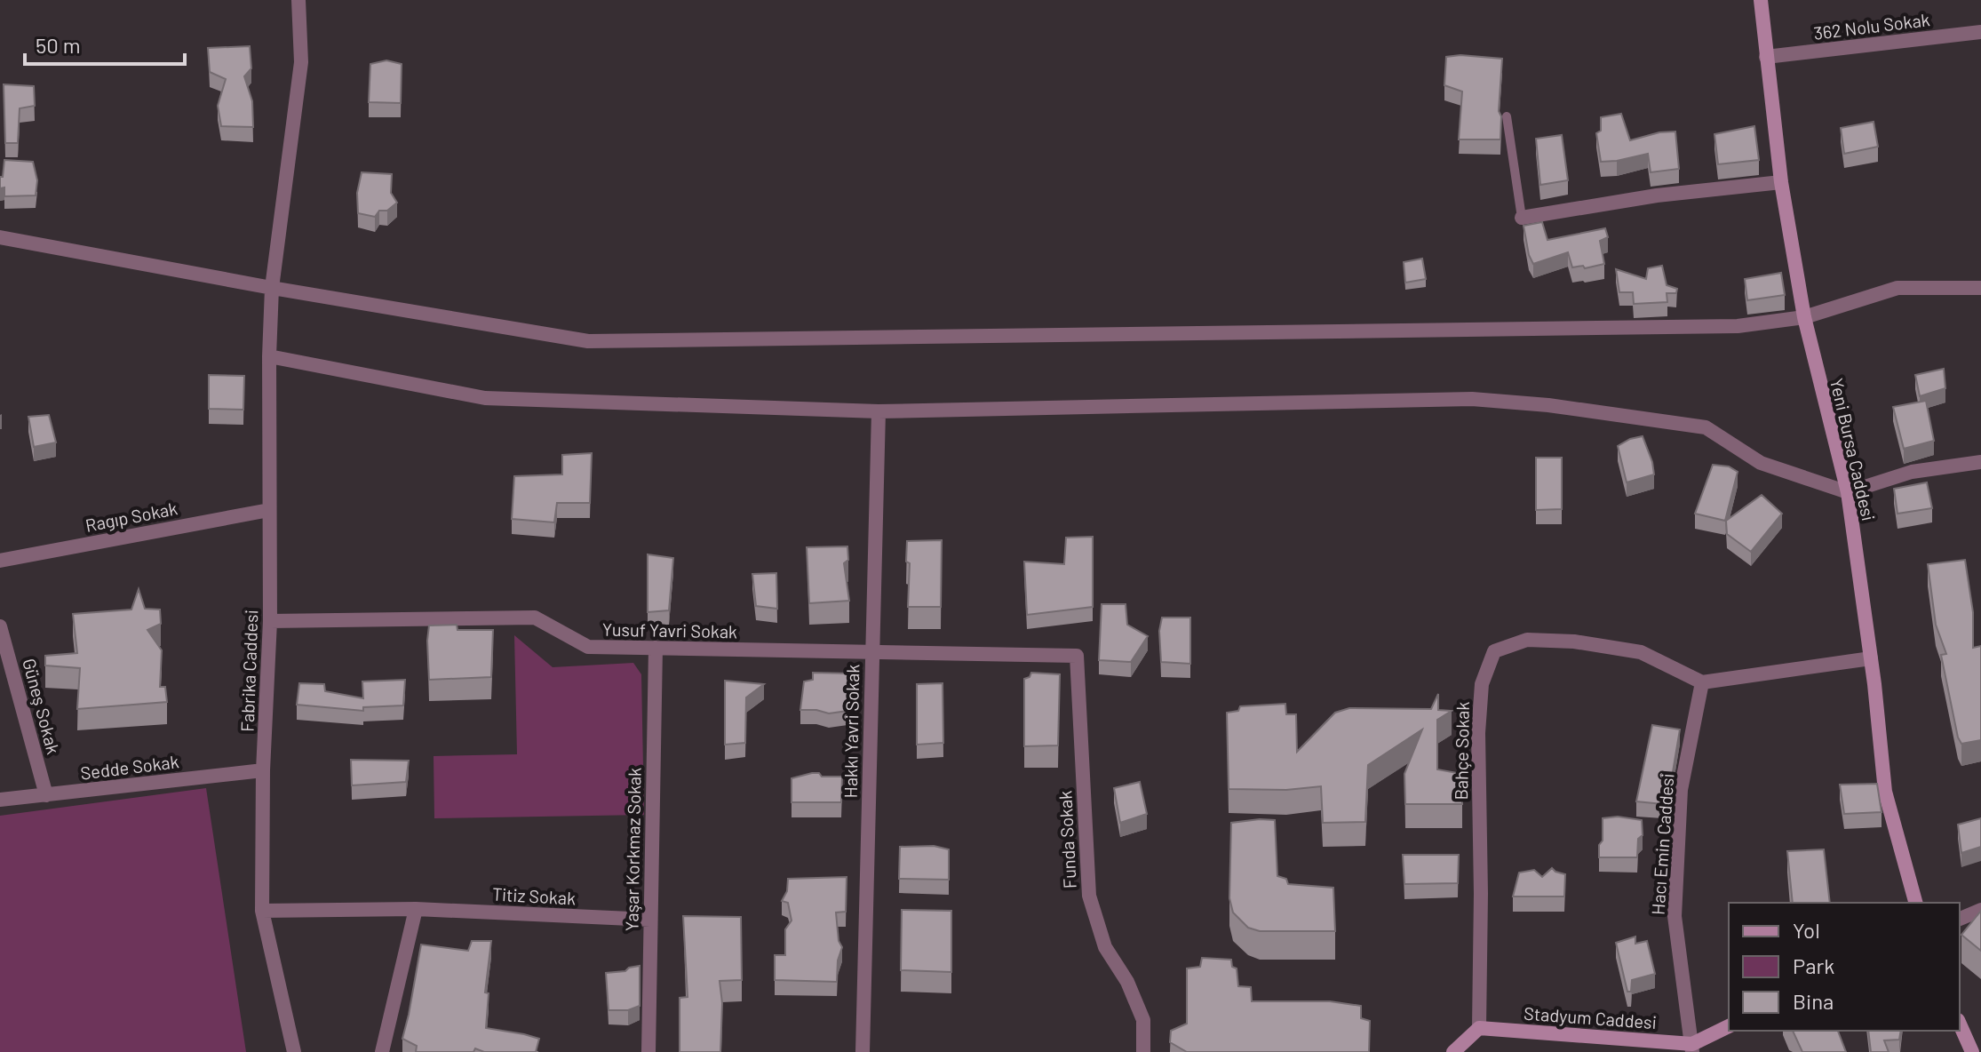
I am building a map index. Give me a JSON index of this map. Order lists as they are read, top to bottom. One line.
{"streets":{"main road":["Yeni Bursa Caddesi","Stadyum Caddesi"],"street":["362 Nolu Sokak","Ragıp Sokak","Yusuf Yavri Sokak","Fabrika Caddesi","Güneş Sokak","Hakkı Yavri Sokak","Bahçe Sokak","Sedde Sokak","Funda Sokak","Hacı Emin Caddesi","Yaşar Korkmaz Sokak","Titiz Sokak"]},"crossings":[["362 Nolu Sokak","Yeni Bursa Caddesi"],["Ragıp Sokak","Fabrika Caddesi"],["Yusuf Yavri Sokak","Fabrika Caddesi"],["Yusuf Yavri Sokak","Hakkı Yavri Sokak"],["Yusuf Yavri Sokak","Funda Sokak"],["Yusuf Yavri Sokak","Yaşar Korkmaz Sokak"],["Fabrika Caddesi","Sedde Sokak"],["Fabrika Caddesi","Titiz Sokak"],["Güneş Sokak","Sedde Sokak"],["Bahçe Sokak","Hacı Emin Caddesi"],["Bahçe Sokak","Stadyum Caddesi"],["Hacı Emin Caddesi","Stadyum Caddesi"],["Yaşar Korkmaz Sokak","Titiz Sokak"]],"legend":["Yol","Park","Bina"],"scale_bar":"50 m"}
